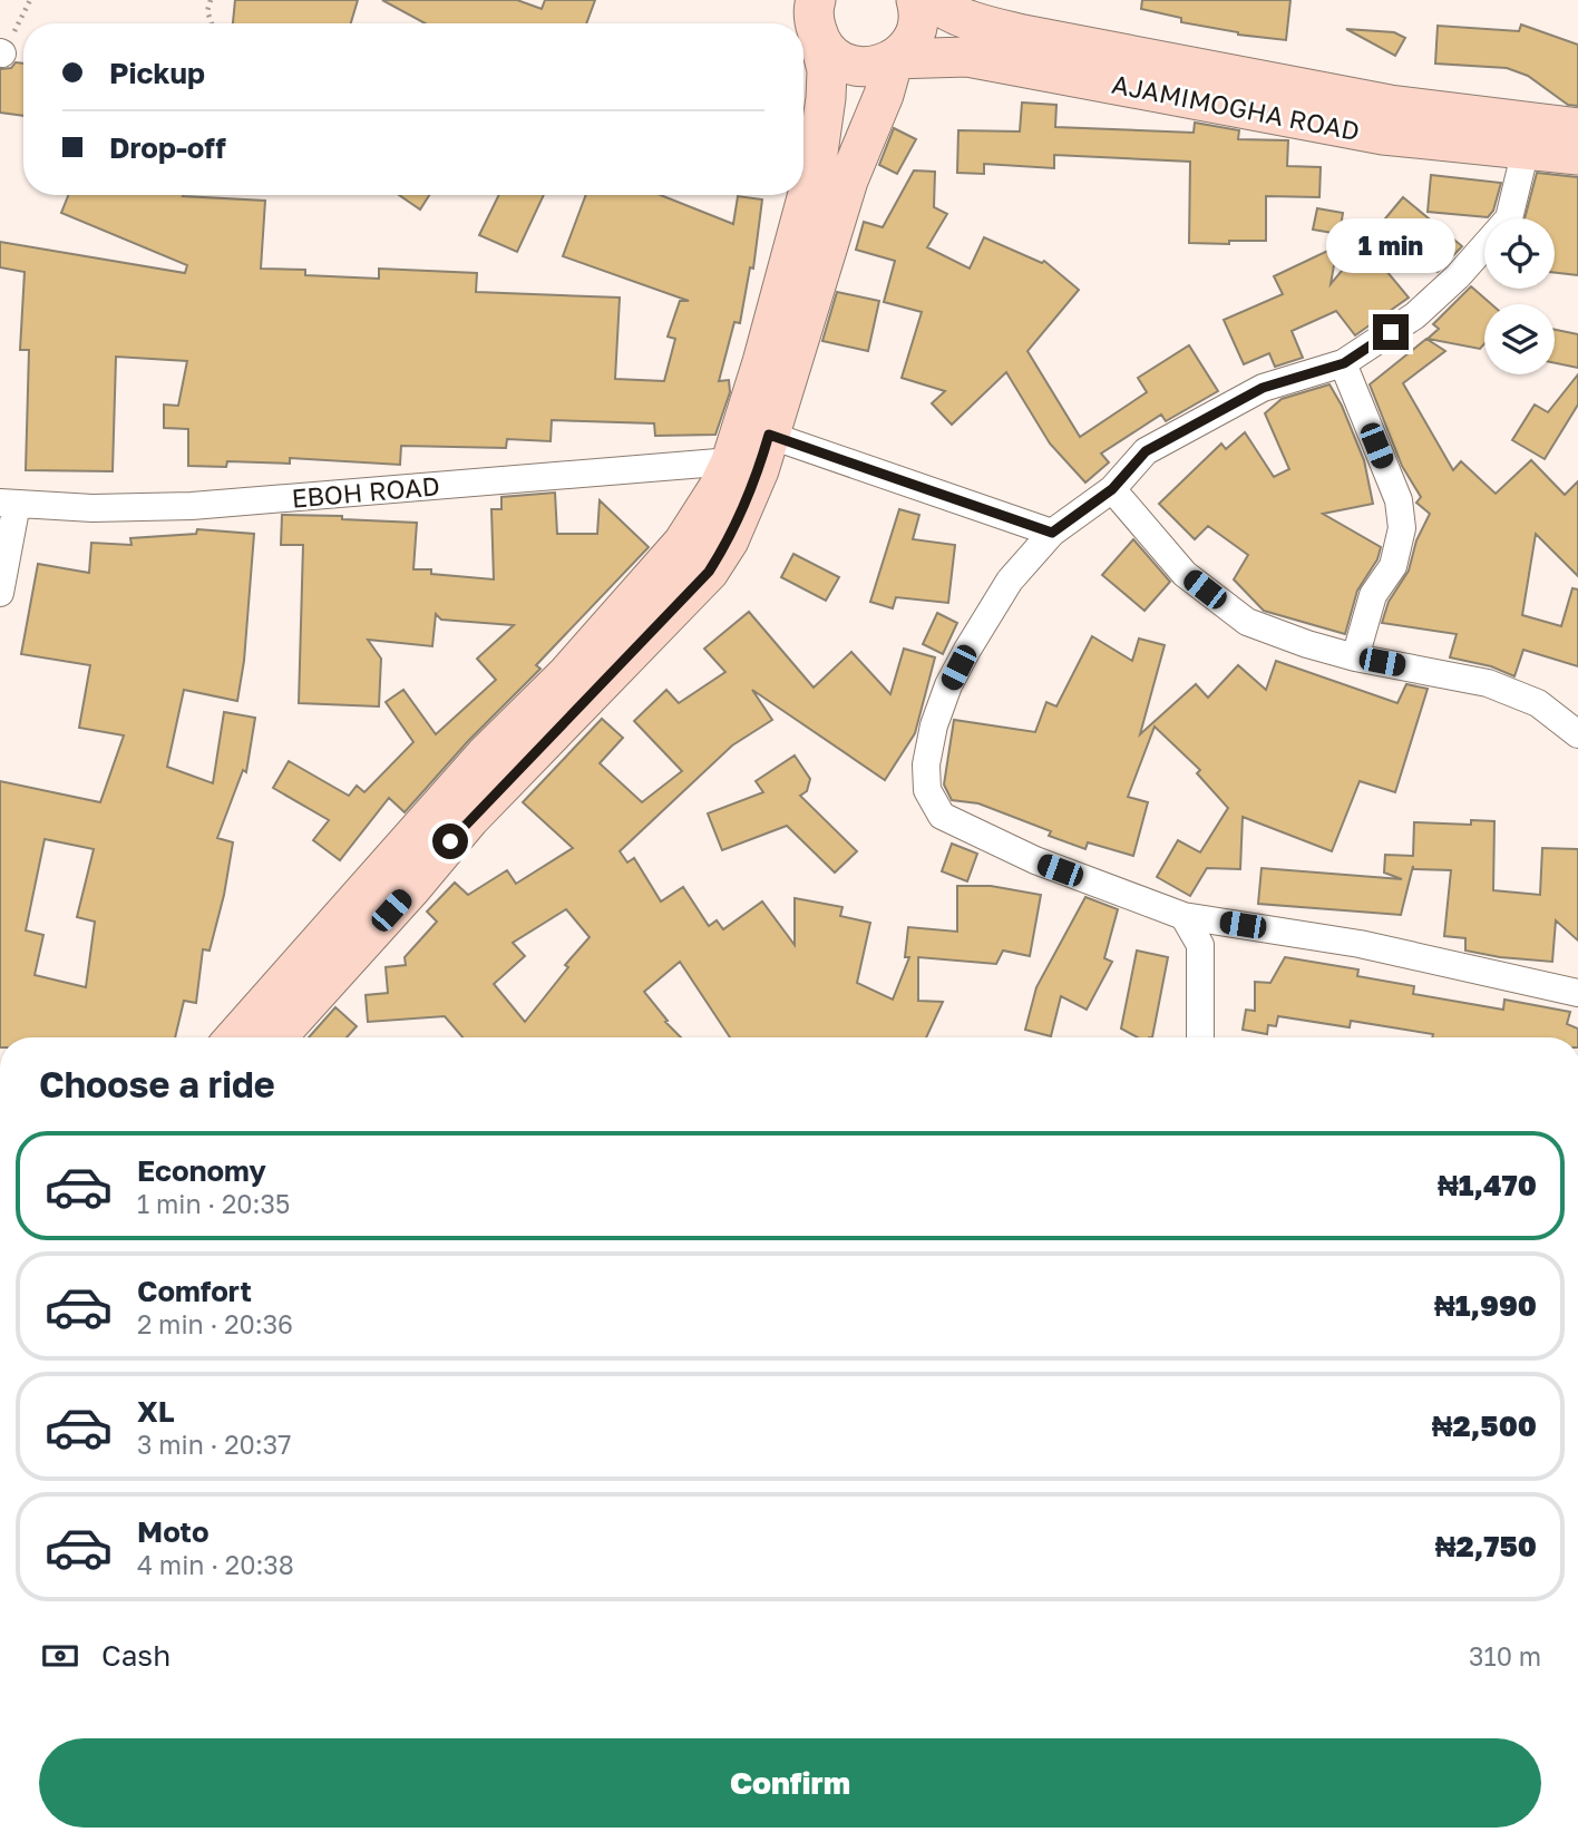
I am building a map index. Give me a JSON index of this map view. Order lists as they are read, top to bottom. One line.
{"streets":{"main road":["AJAMIMOGHA ROAD"],"street":["EBOH ROAD"]},"page":{"banner":["Pickup","Drop-off"],"bubble":"1 min","heading":"Choose a ride","list":[{"name":"Economy","note":"1 min · 20:35","value":"₦1,470"},{"name":"Comfort","note":"2 min · 20:36","value":"₦1,990"},{"name":"XL","note":"3 min · 20:37","value":"₦2,500"},{"name":"Moto","note":"4 min · 20:38","value":"₦2,750"}],"pay":["Cash","310 m"],"buttons":"Confirm"}}
